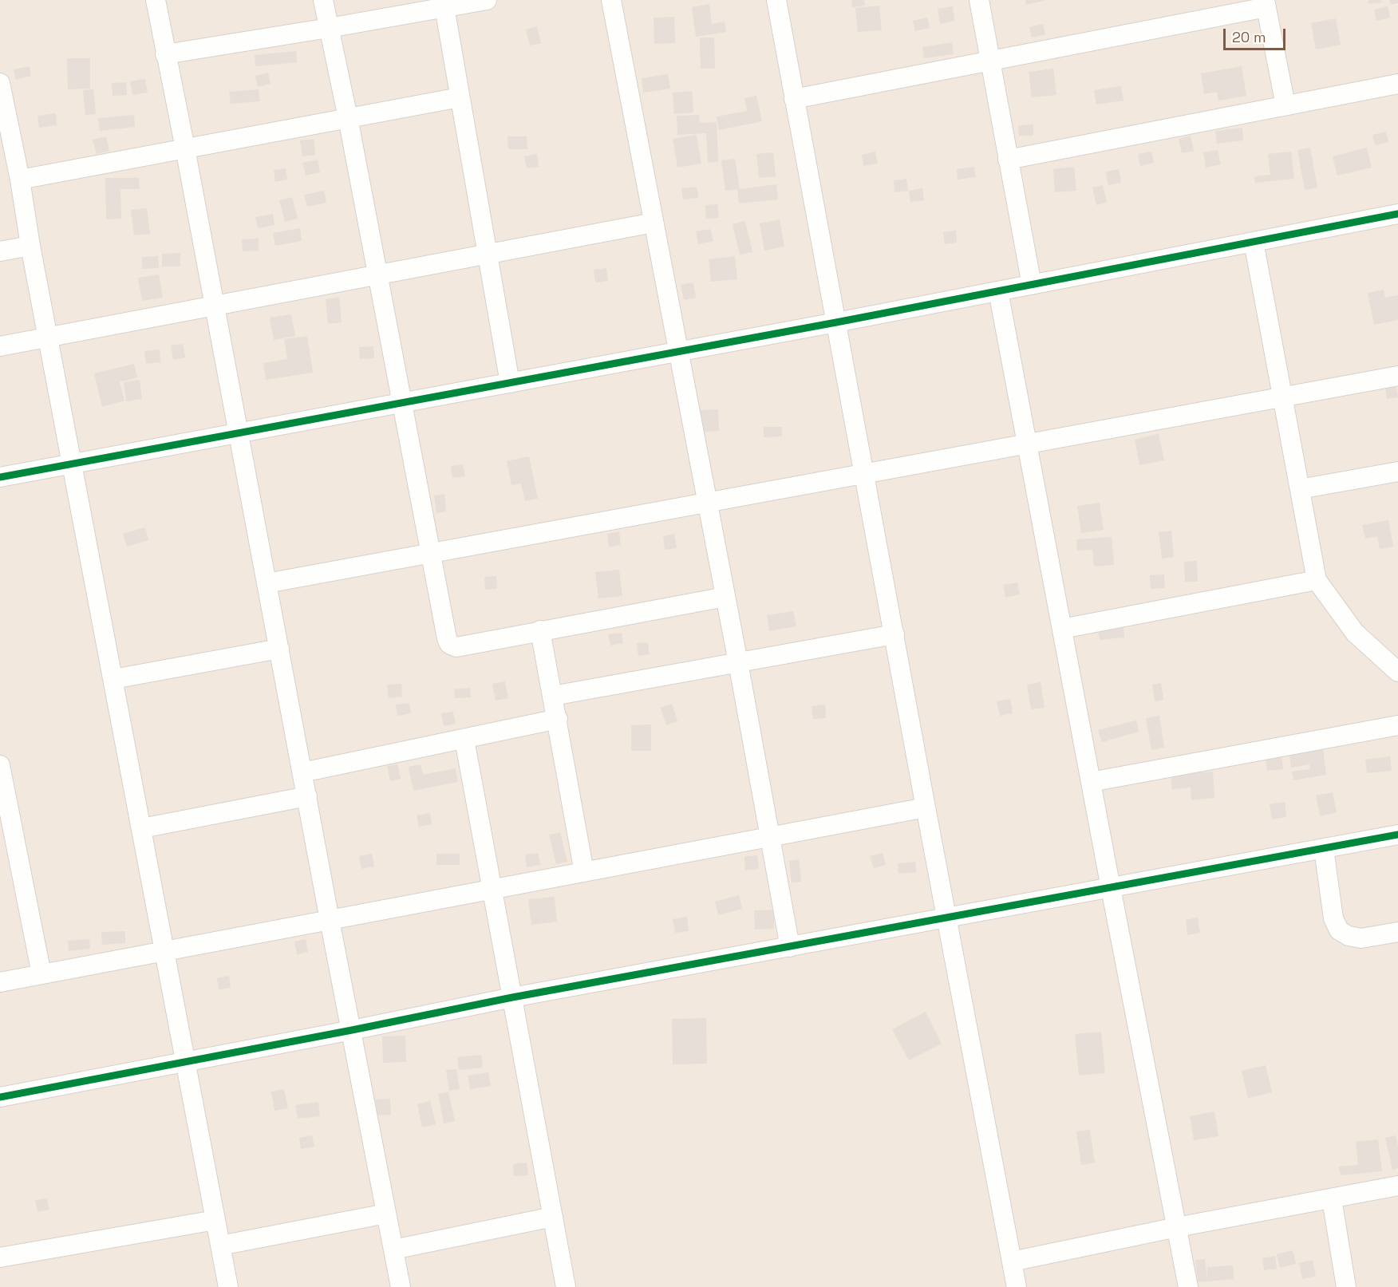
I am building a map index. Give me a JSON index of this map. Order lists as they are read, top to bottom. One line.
{"scale_bar":"20 m"}
